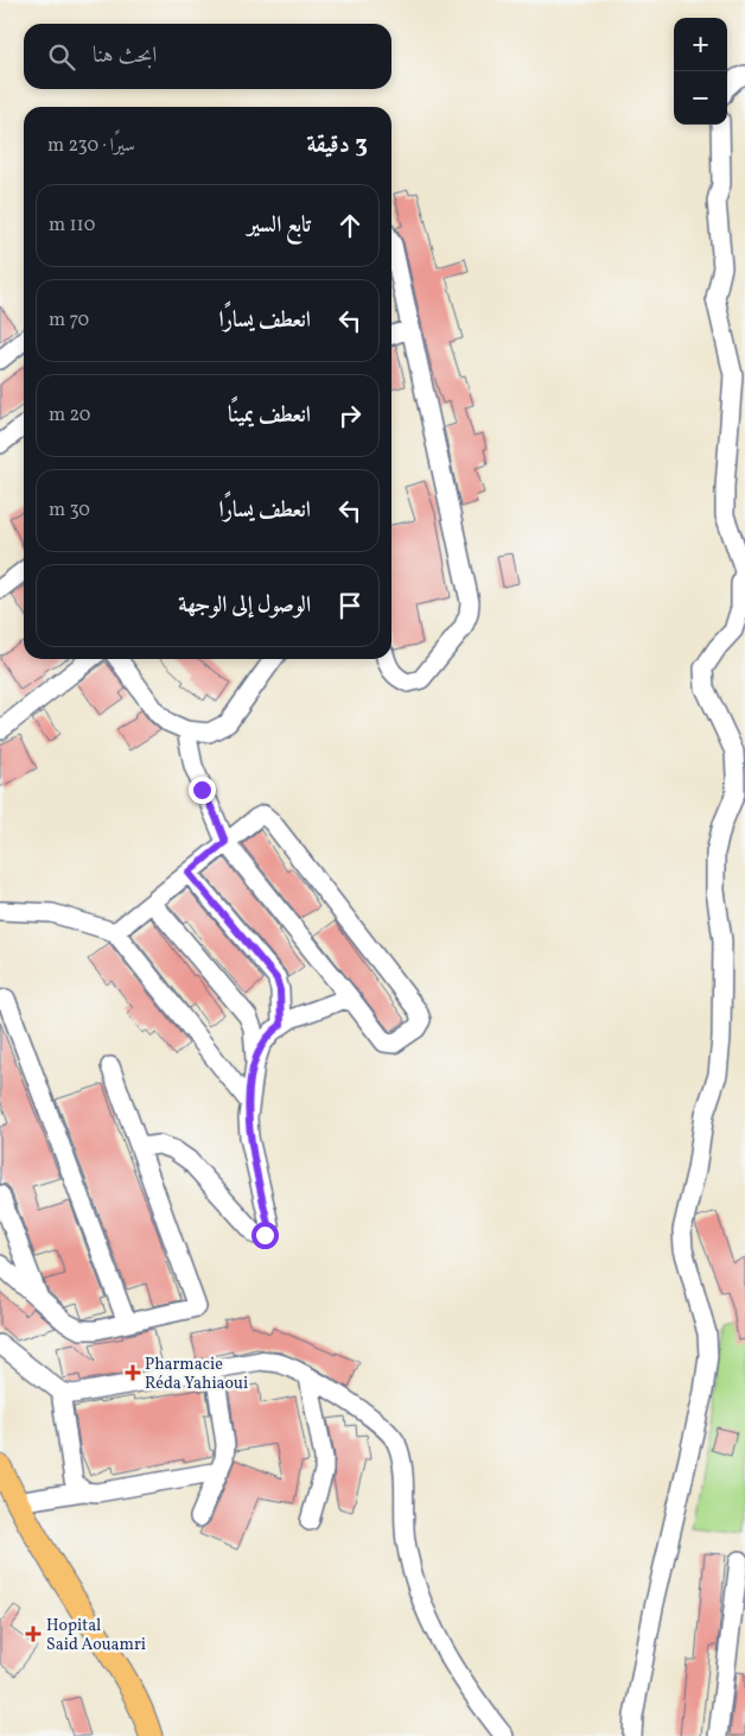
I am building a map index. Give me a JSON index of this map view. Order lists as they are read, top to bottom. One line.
{"places":{"health":["Pharmacie Réda Yahiaoui","Hopital Said Aouamri"]},"page":{"map_buttons":["+","−"],"search":"ابحث هنا","heading":["3 دقيقة","سيرًا · 230 m"],"list":[["تابع السير","110 m"],["انعطف يسارًا","70 m"],["انعطف يمينًا","20 m"],["انعطف يسارًا","30 m"],"الوصول إلى الوجهة"]}}
